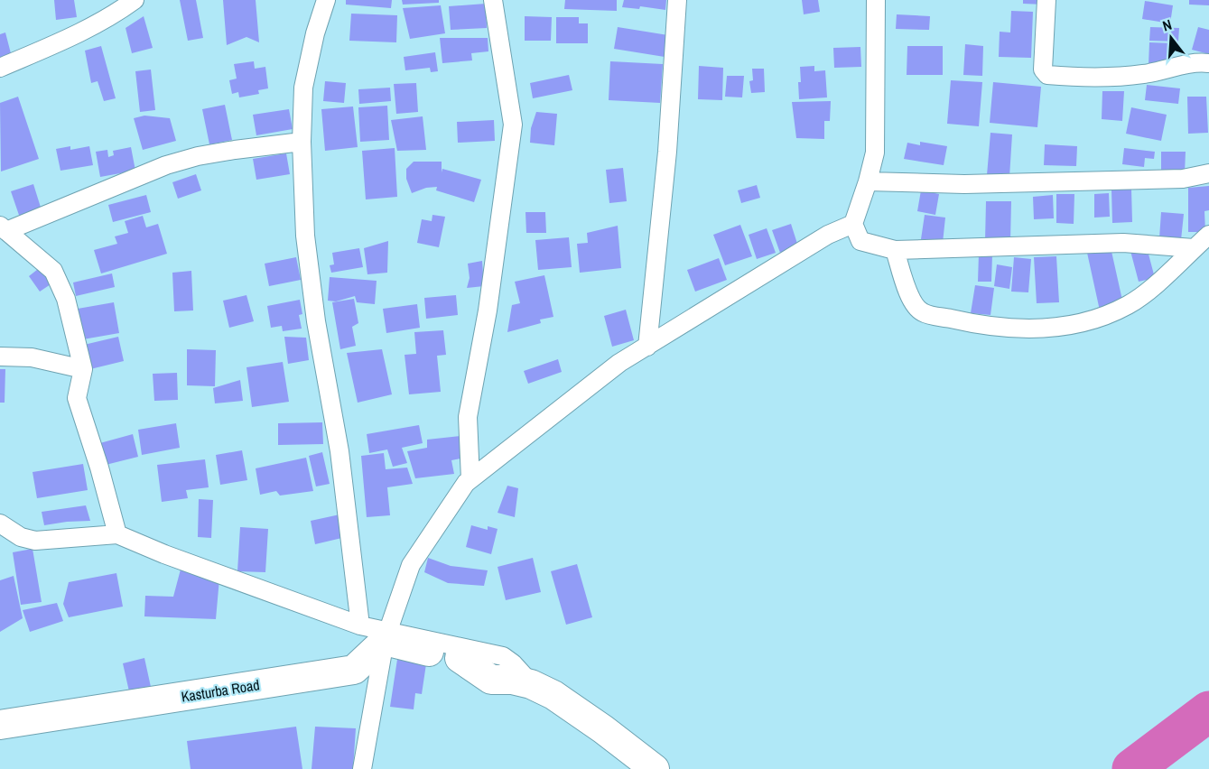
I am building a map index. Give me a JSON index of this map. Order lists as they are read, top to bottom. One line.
{"streets":{"main road":["Kasturba Road"]},"north":"top"}
